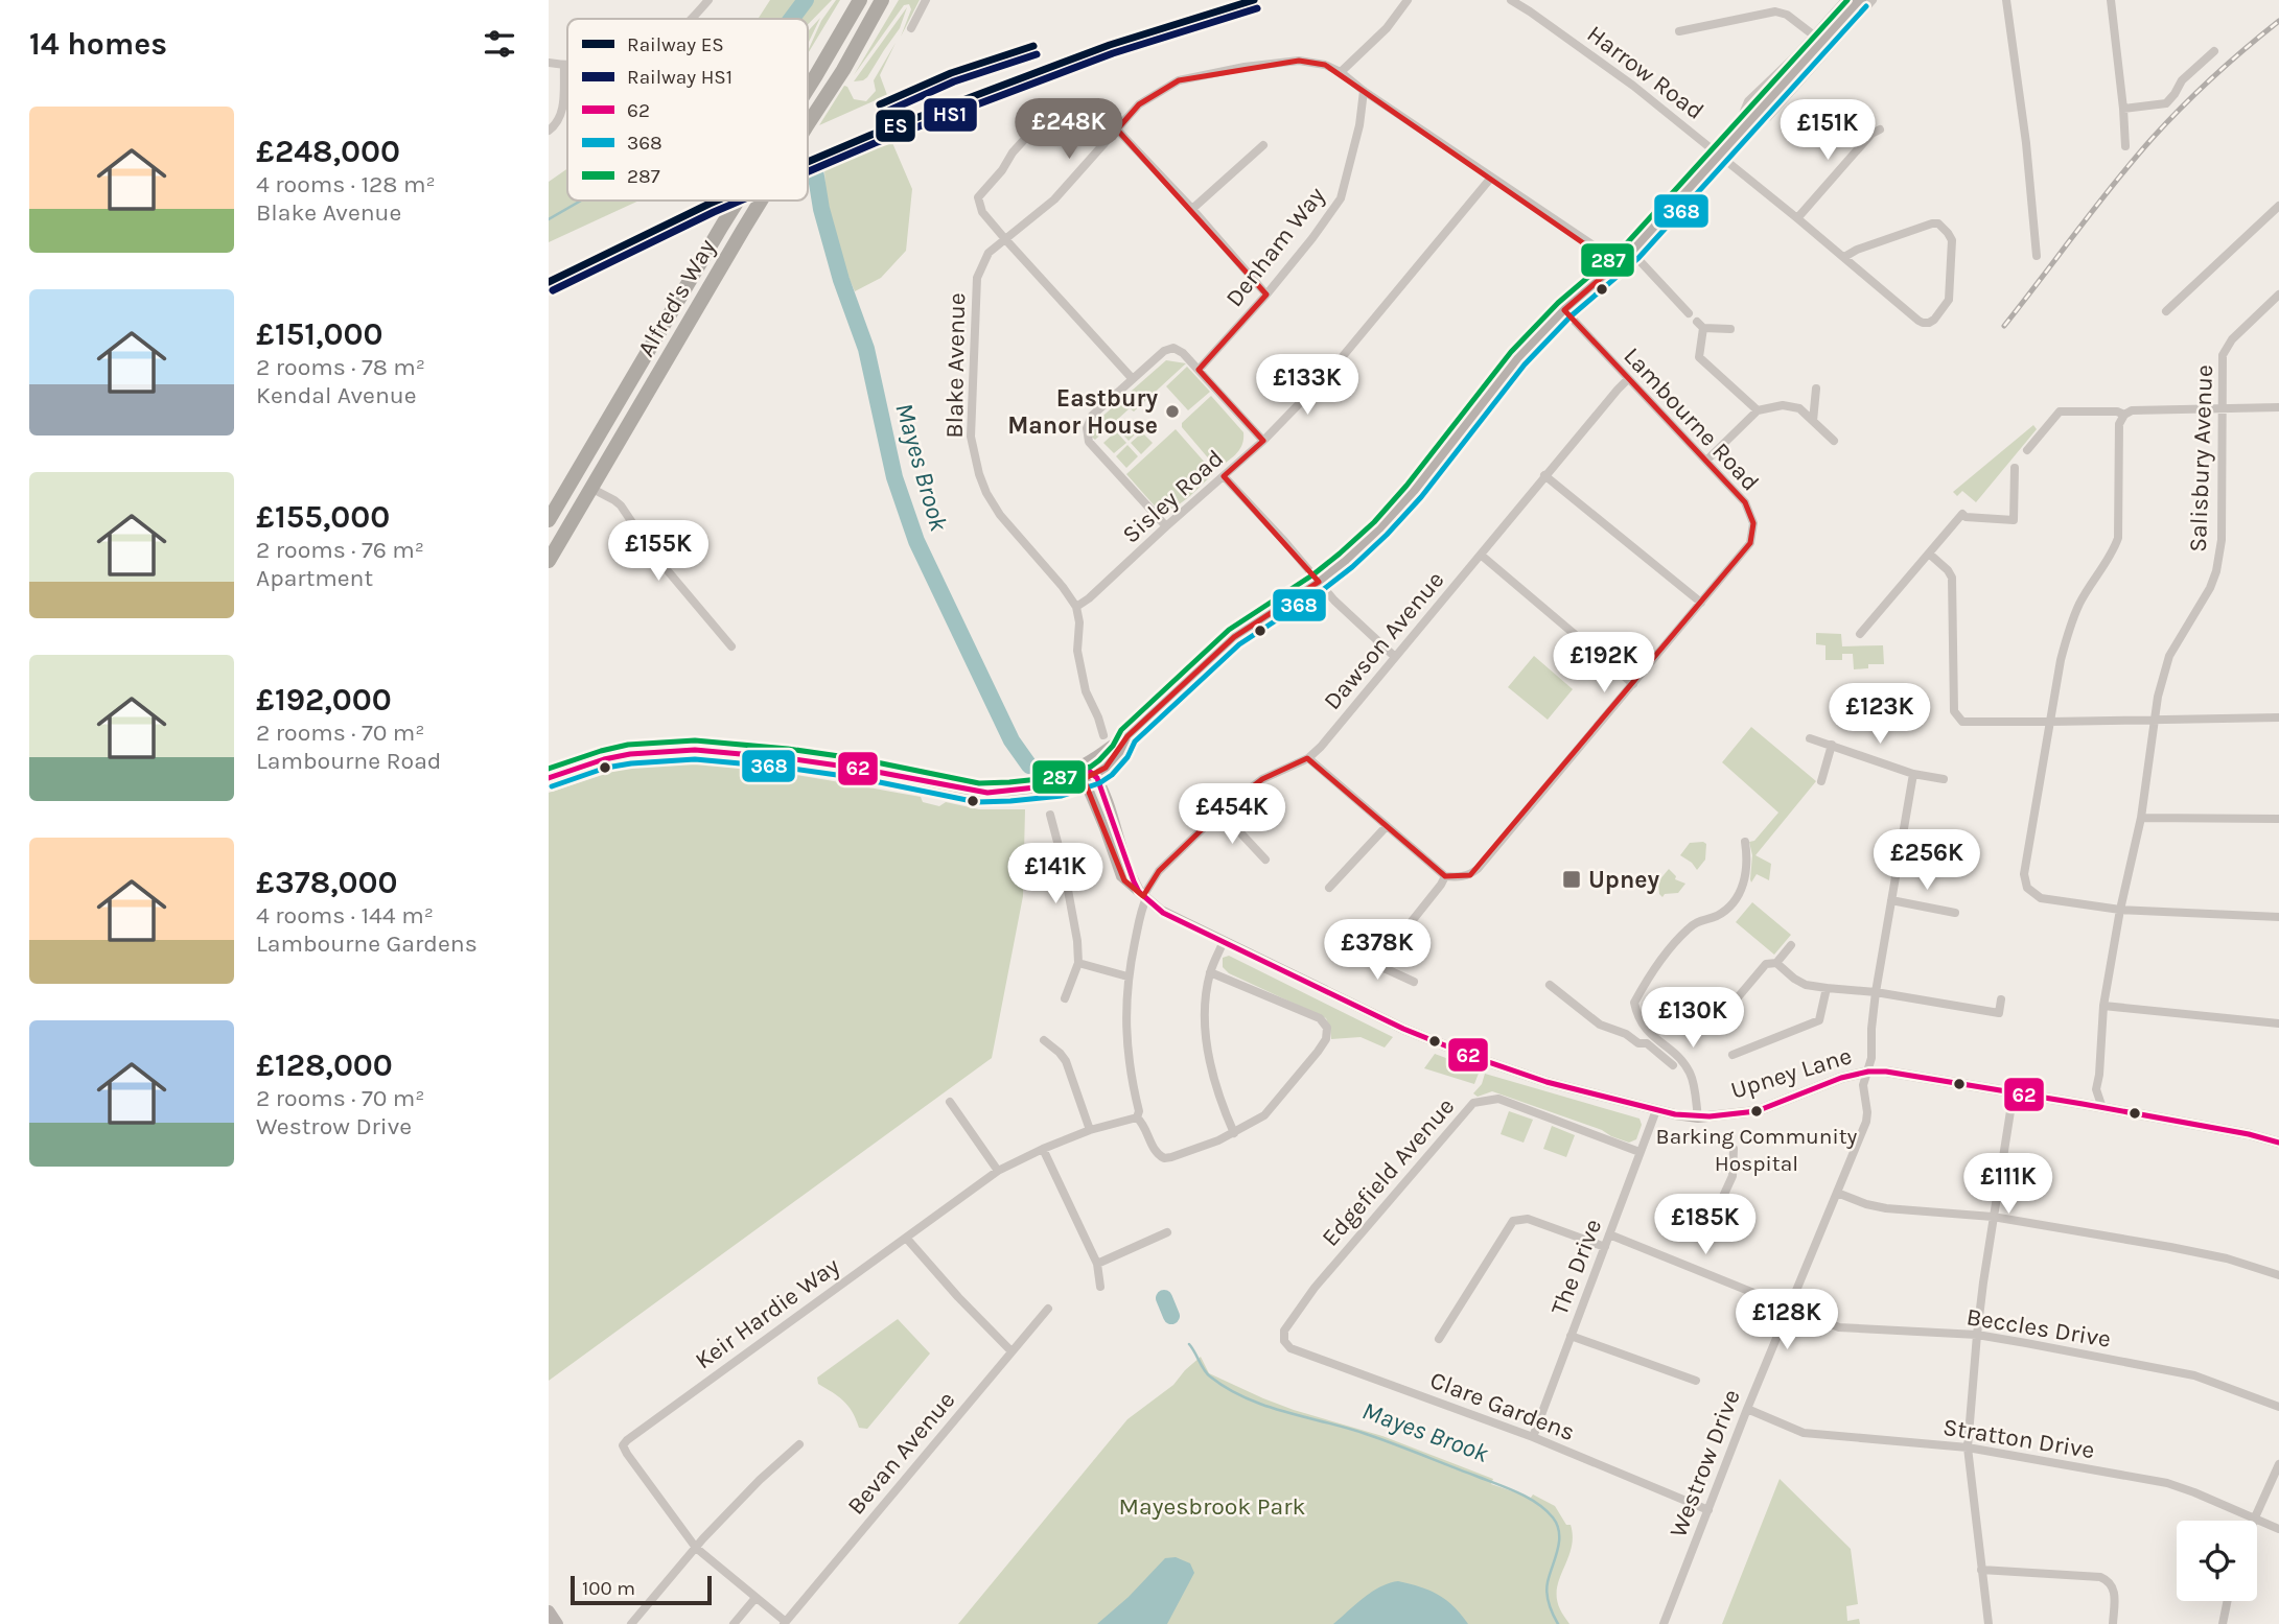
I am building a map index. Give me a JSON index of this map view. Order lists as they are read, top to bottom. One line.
{"streets":{"highway":["Alfred's Way"],"street":["Harrow Road","Denham Way","Blake Avenue","Lambourne Road","Salisbury Avenue","Sisley Road","Dawson Avenue","Upney Lane","Edgefield Avenue","The Drive","Keir Hardie Way","Beccles Drive","Clare Gardens","Stratton Drive","Bevan Avenue","Westrow Drive"]},"crossings":[["Denham Way","Blake Avenue"],["Blake Avenue","Sisley Road"],["Lambourne Road","Dawson Avenue"],["Salisbury Avenue","Upney Lane"],["Dawson Avenue","Upney Lane"],["Dawson Avenue","Keir Hardie Way"],["Upney Lane","The Drive"],["Upney Lane","Westrow Drive"],["Edgefield Avenue","The Drive"],["Edgefield Avenue","Clare Gardens"],["The Drive","Beccles Drive"],["The Drive","Clare Gardens"],["Beccles Drive","Westrow Drive"],["Clare Gardens","Westrow Drive"],["Stratton Drive","Westrow Drive"]],"water":["Mayes Brook"],"parks":["Mayesbrook Park"],"places":{"other":["Eastbury Manor House","Barking Community Hospital"],"transit":["Upney"]},"lines":["rail line ES","transit line 287","transit line 368","rail line HS1","transit line 62"],"legend":["Railway ES","Railway HS1","62","368","287"],"scale_bar":"100 m","page":{"heading":"14 homes","list":[{"name":"£248,000","note":"4 rooms · 128 m² · Blake Avenue"},{"name":"£151,000","note":"2 rooms · 78 m² · Kendal Avenue"},{"name":"£155,000","note":"2 rooms · 76 m² · Apartment"},{"name":"£192,000","note":"2 rooms · 70 m² · Lambourne Road"},{"name":"£378,000","note":"4 rooms · 144 m² · Lambourne Gardens"},{"name":"£128,000","note":"2 rooms · 70 m² · Westrow Drive"}],"price":["£248K","£151K","£133K","£155K","£192K","£123K","£454K","£256K","£141K","£378K","£130K","£111K","£185K","£128K"],"scale":"100 m"}}
